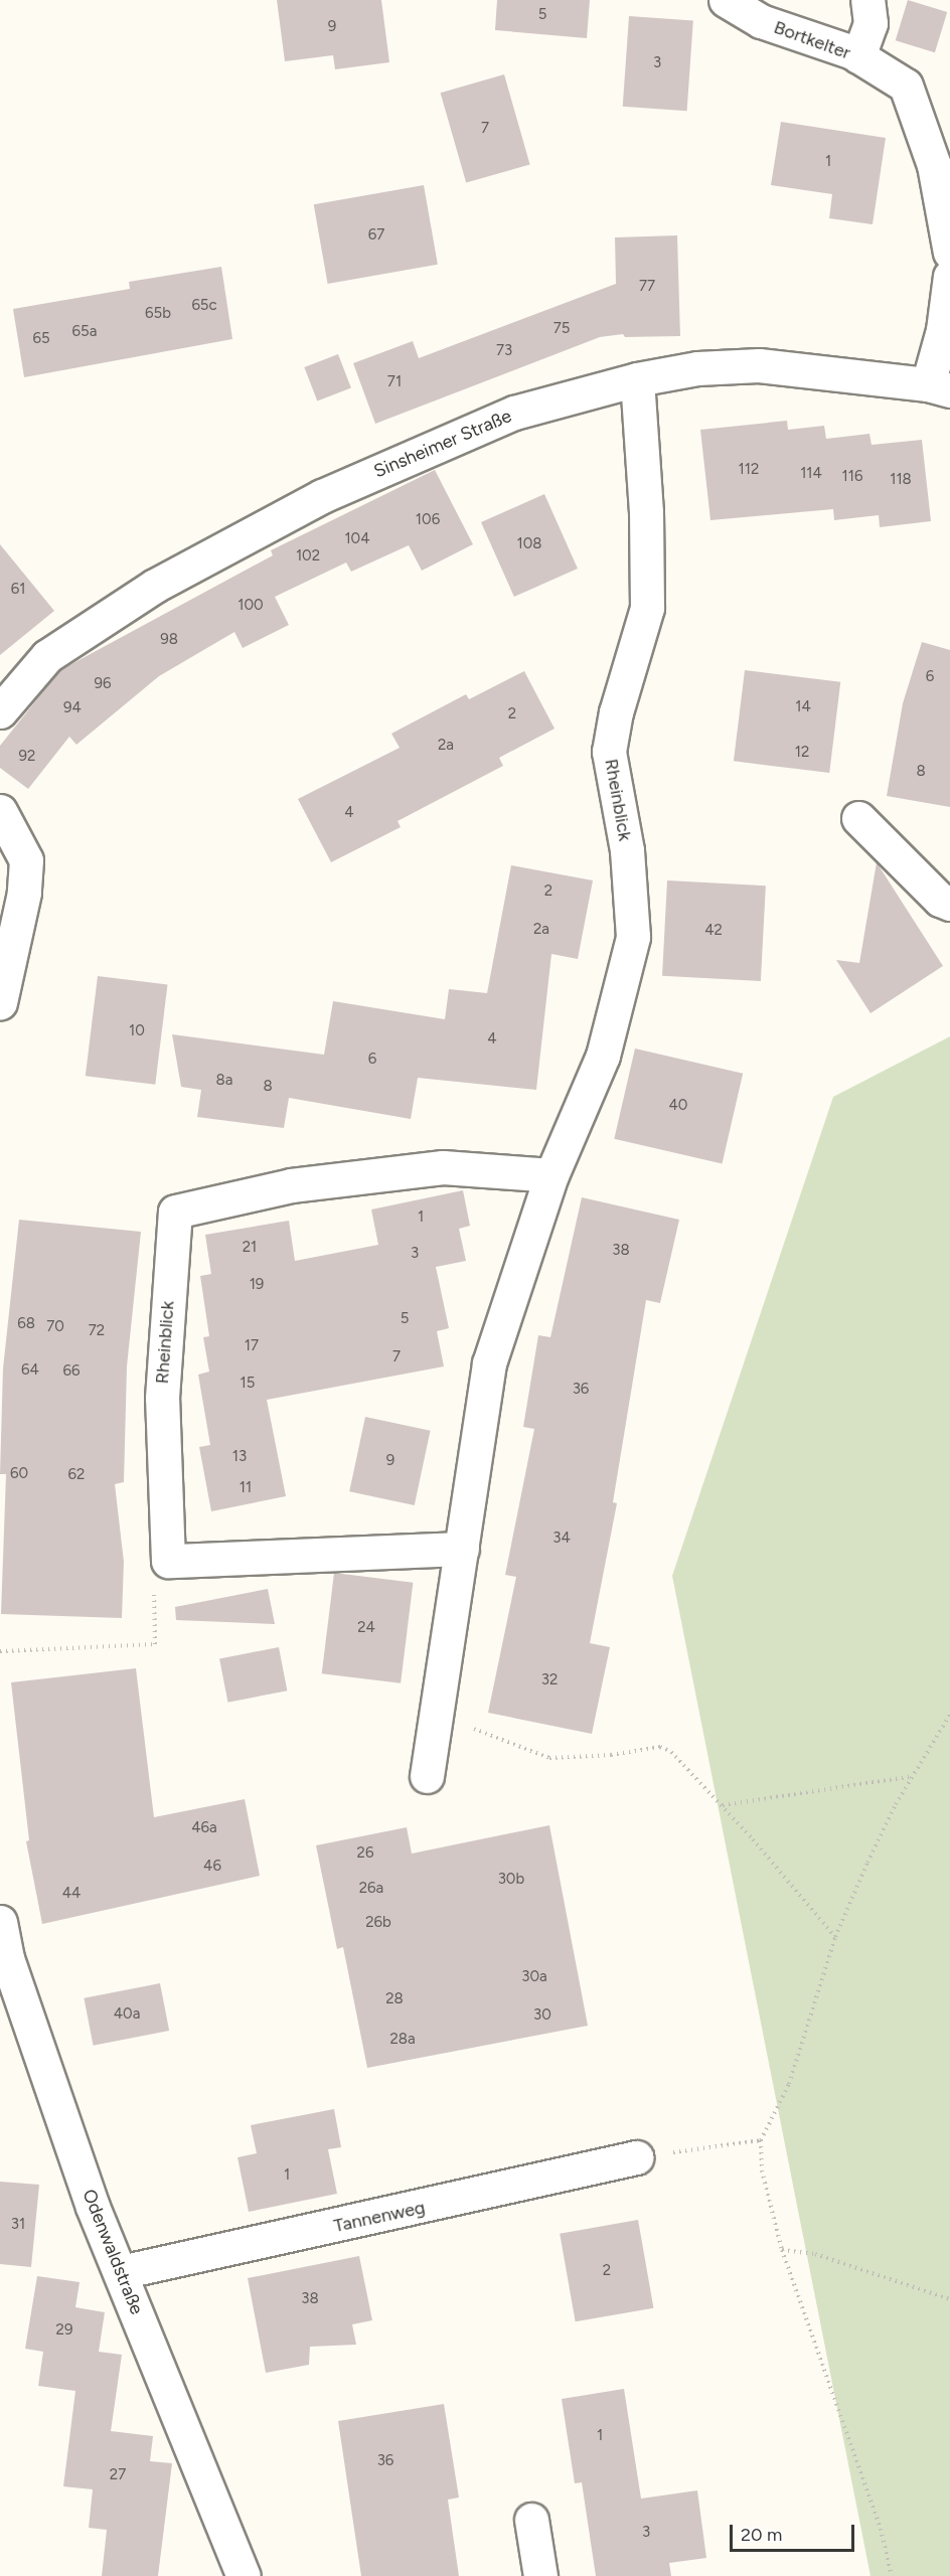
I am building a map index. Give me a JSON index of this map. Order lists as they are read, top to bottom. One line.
{"streets":{"street":["Bortkelter","Sinsheimer Straße","Rheinblick","Tannenweg","Odenwaldstraße"]},"crossings":[["Sinsheimer Straße","Rheinblick"],["Tannenweg","Odenwaldstraße"]],"house_numbers":["5","9","3","7","1","67","77","65c","65b","75","65a","65","73","71","112","114","116","118","106","104","108","102","61","100","98","6","96","14","94","2","2a","12","92","8","4","2","2a","42","10","4","6","8a","8","40","1","21","38","3","19","5","68","70","72","17","7","64","66","15","36","13","9","60","62","11","34","24","32","46a","26","46","30b","26a","44","26b","30a","28","40a","30","28a","1","31","2","38","29","1","36","27","3"],"scale_bar":"20 m"}
